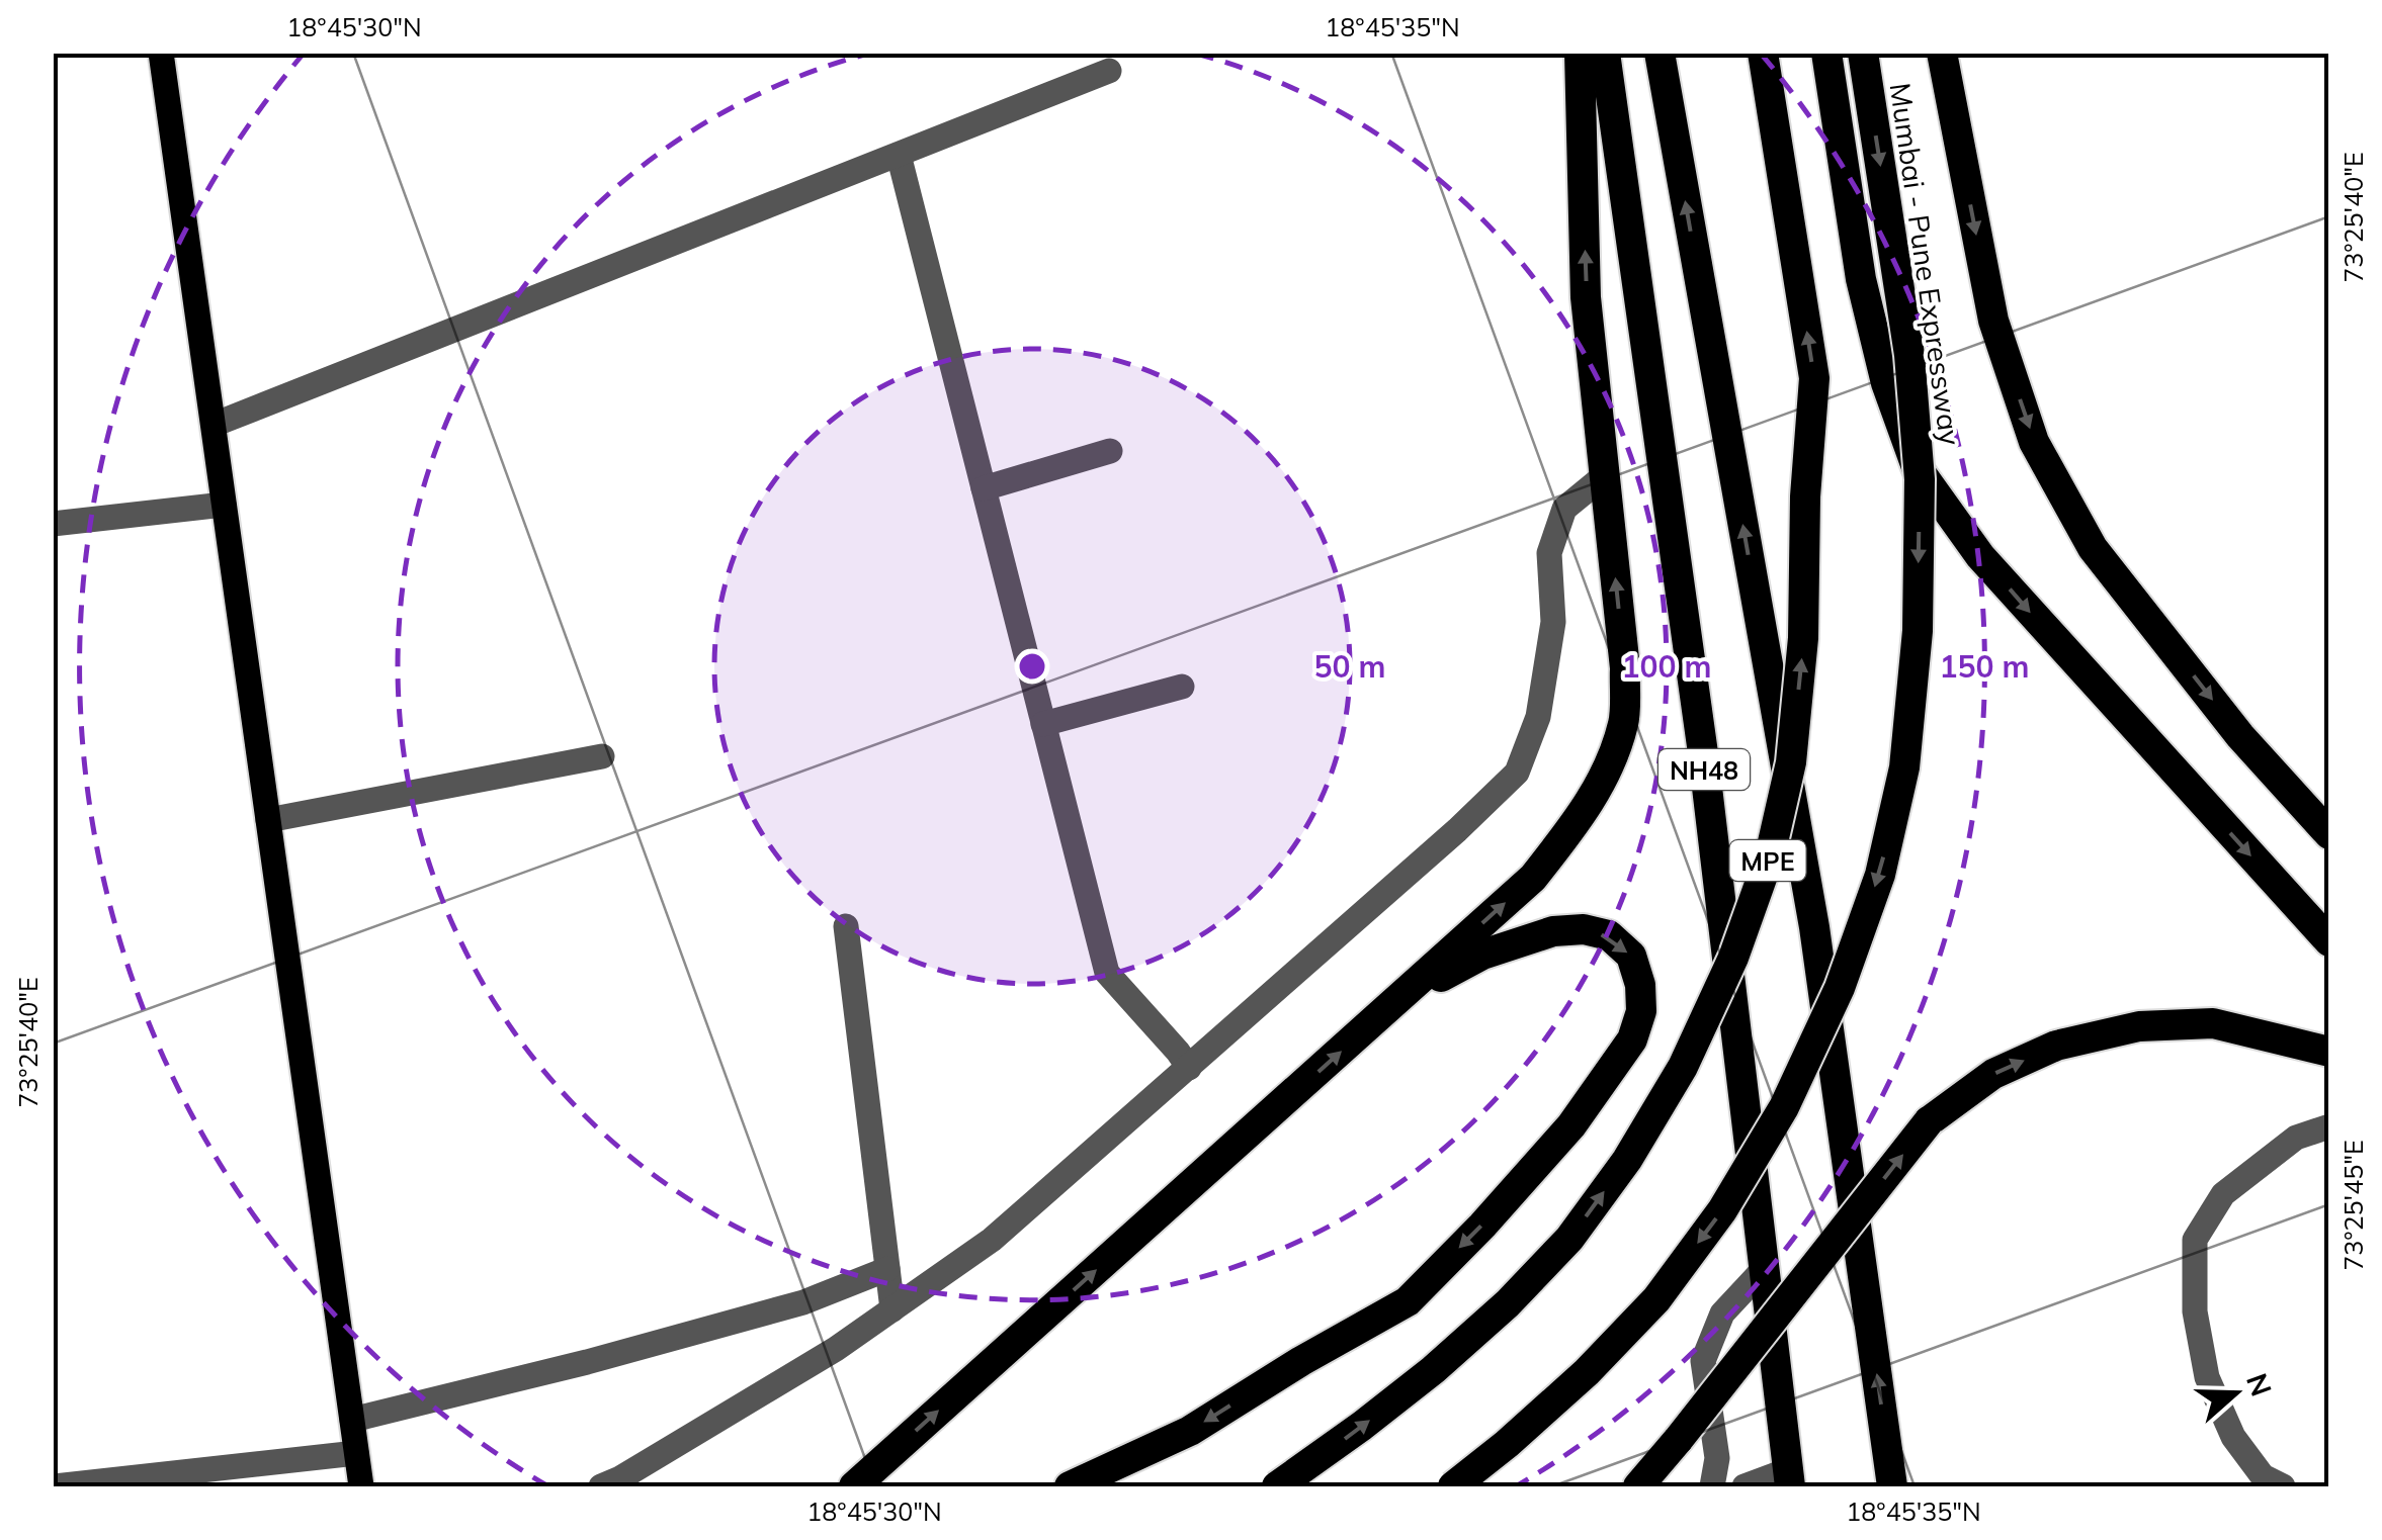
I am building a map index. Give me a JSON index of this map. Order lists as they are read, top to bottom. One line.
{"streets":{"highway":["Mumbai - Pune Expressway","NH48","MPE"]},"north":"right","coordinates":["18°45'30\"N","18°45'35\"N","73°25'40\"E","73°25'45\"E"],"rings":["50 m","100 m","150 m"]}
